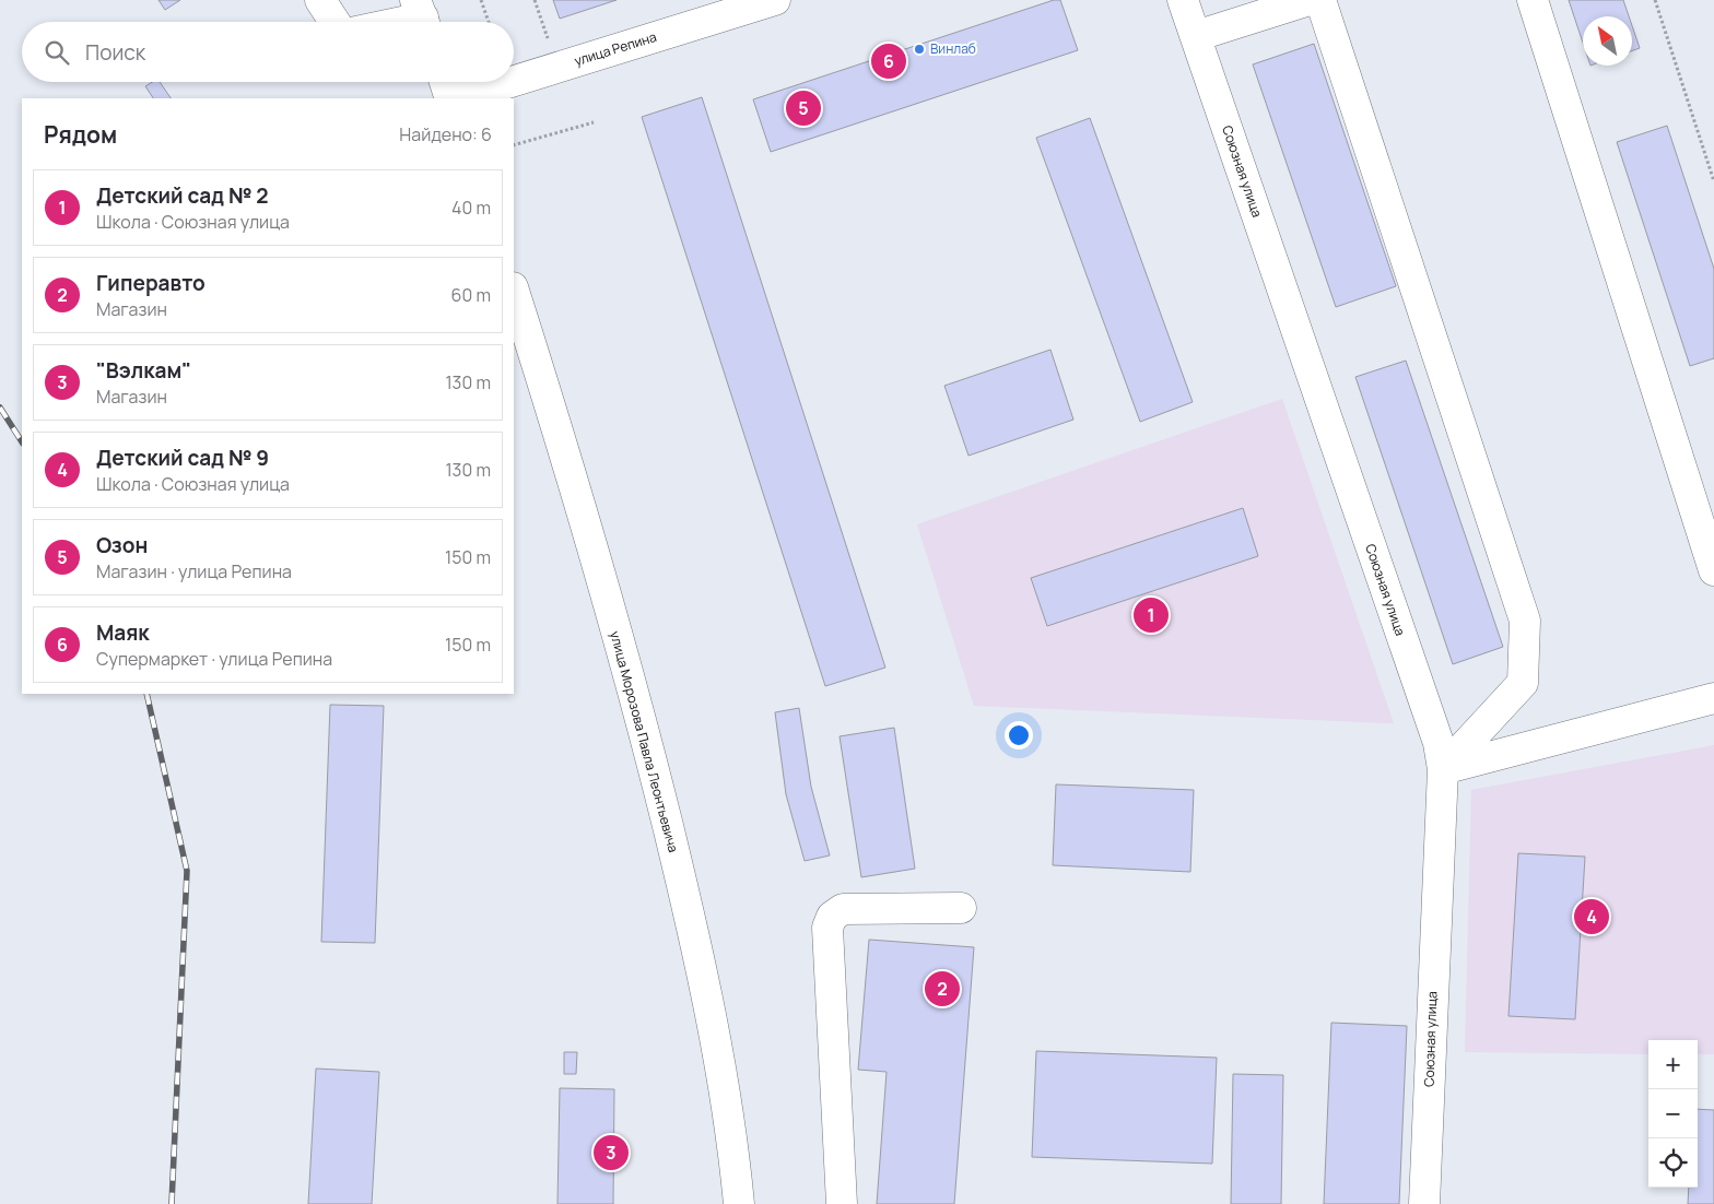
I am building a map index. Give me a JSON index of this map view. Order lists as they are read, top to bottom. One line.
{"streets":{"street":["улица Репина","Союзная улица","улица Морозова Павла Леонтьевича"]},"places":["Винлаб"],"north":"top left","page":{"search":"Поиск","pins":["6","5","1","4","2","3"],"heading":["Рядом","Найдено: 6"],"list":[{"mark":"1","name":"Детский сад № 2","note":"Школа · Союзная улица","value":"40 m"},{"mark":"2","name":"Гиперавто","note":"Магазин","value":"60 m"},{"mark":"3","name":"\"Вэлкам\"","note":"Магазин","value":"130 m"},{"mark":"4","name":"Детский сад № 9","note":"Школа · Союзная улица","value":"130 m"},{"mark":"5","name":"Озон","note":"Магазин · улица Репина","value":"150 m"},{"mark":"6","name":"Маяк","note":"Супермаркет · улица Репина","value":"150 m"}],"map_buttons":["+","−"]}}
